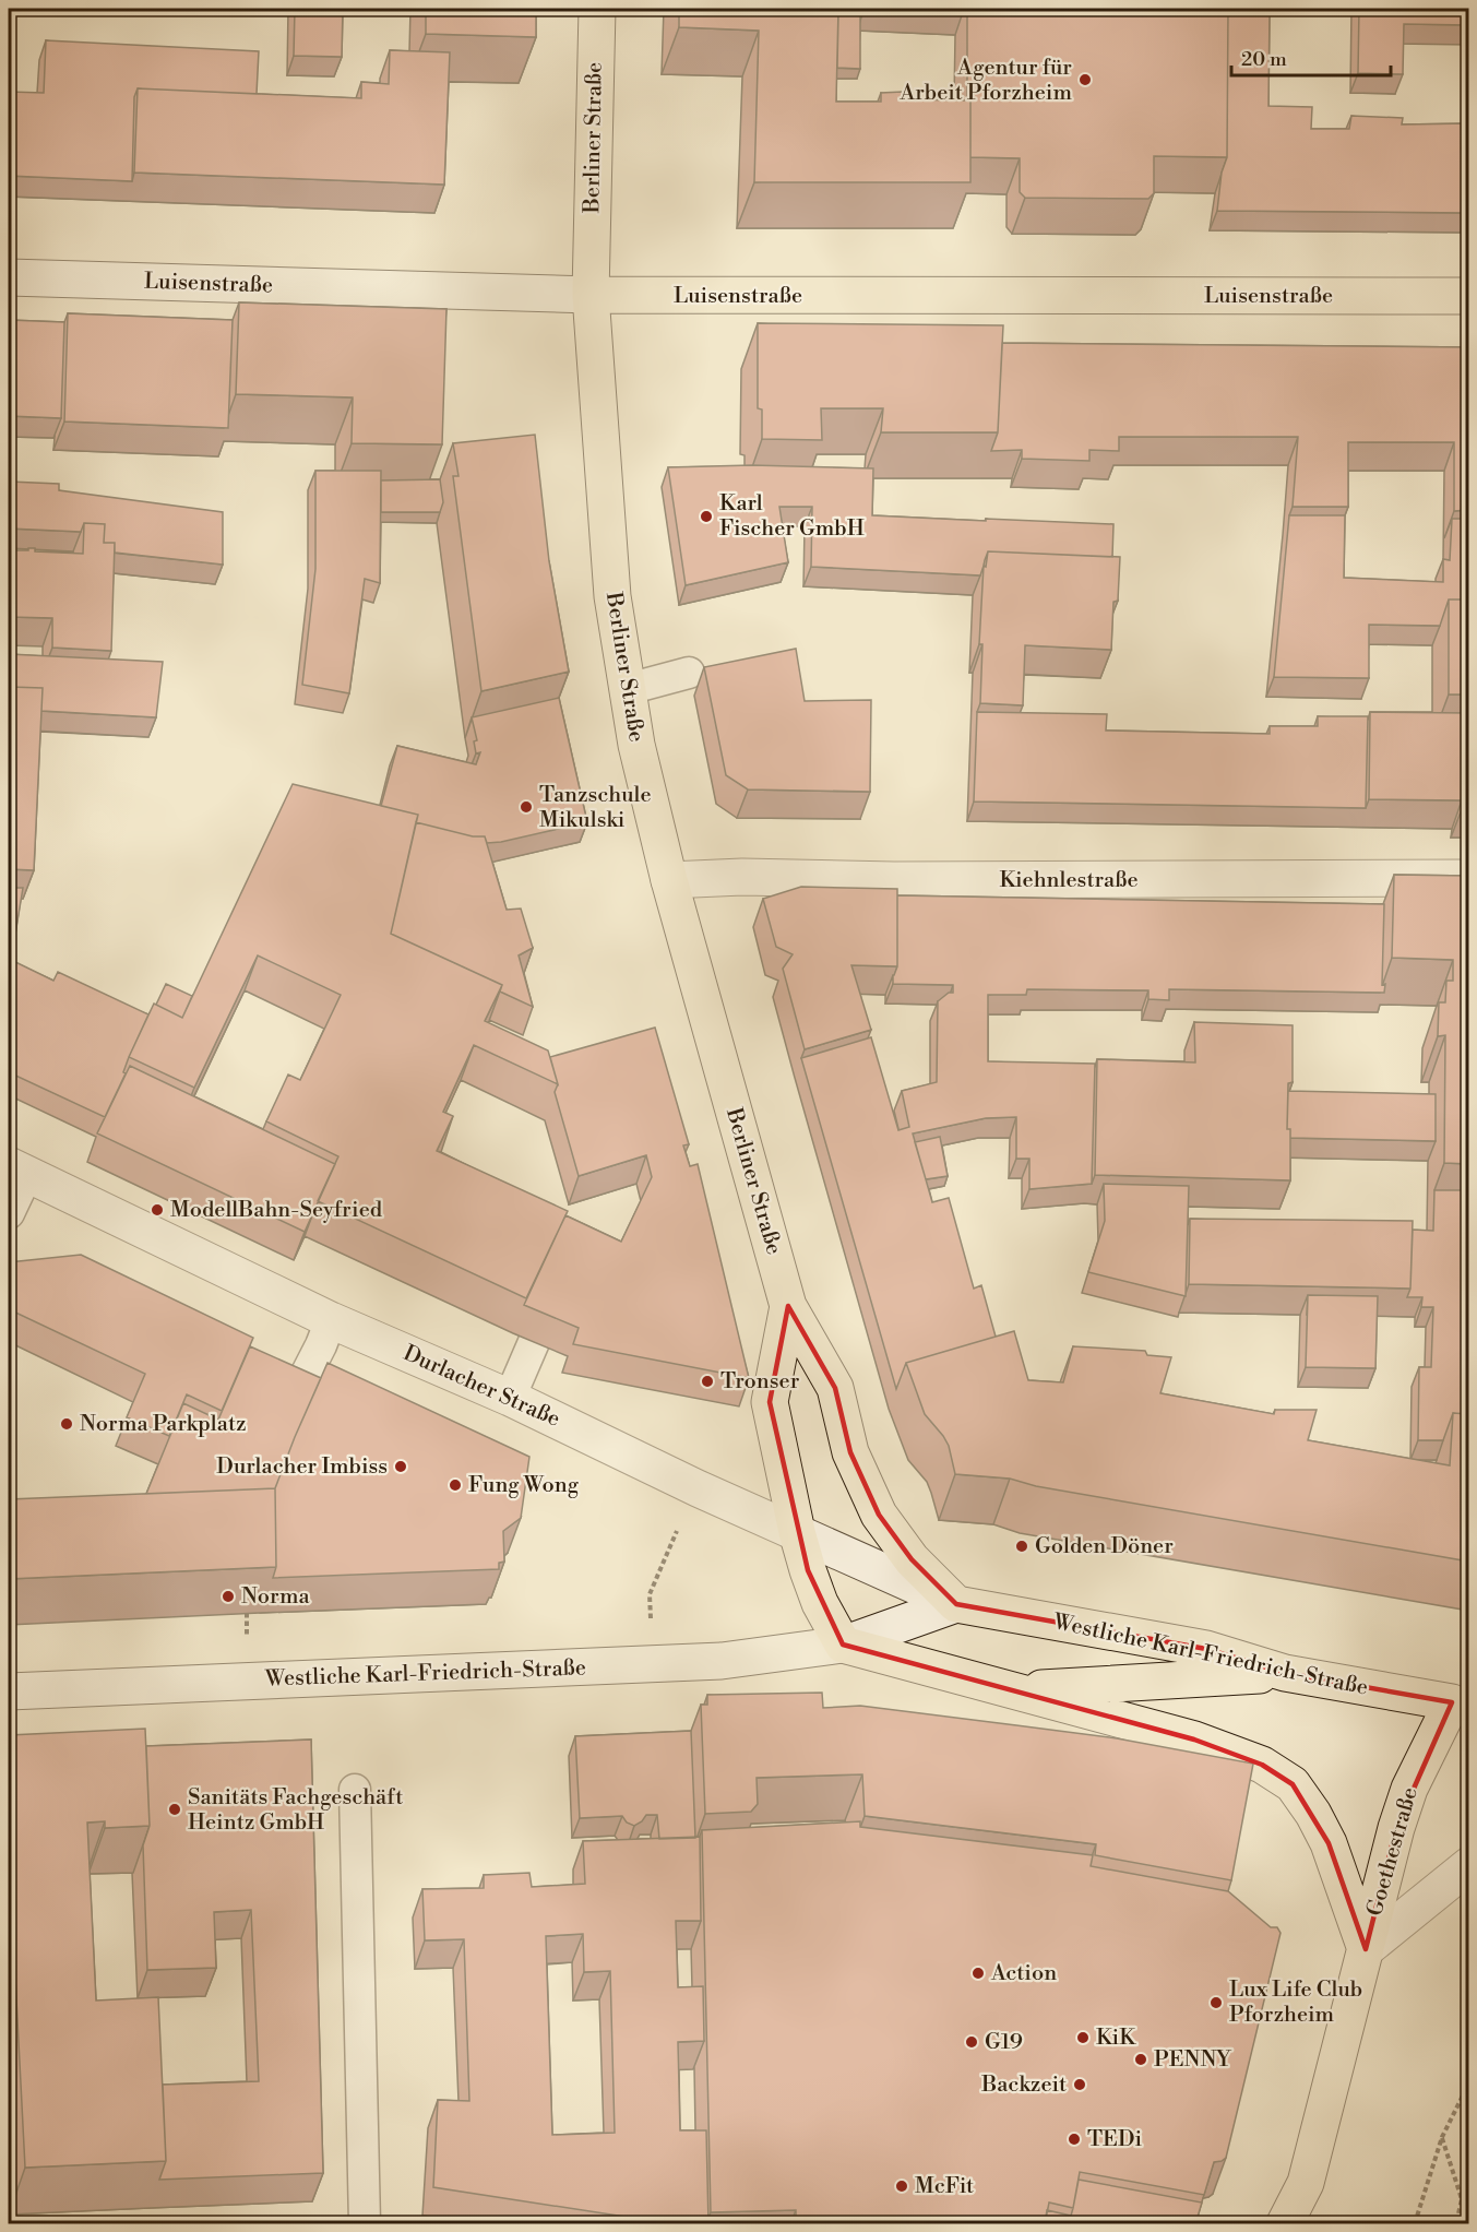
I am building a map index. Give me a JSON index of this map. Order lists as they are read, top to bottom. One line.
{"streets":{"main road":["Berliner Straße","Luisenstraße","Westliche Karl-Friedrich-Straße","Goethestraße"],"street":["Kiehnlestraße","Durlacher Straße"]},"crossings":[["Berliner Straße","Luisenstraße"],["Berliner Straße","Kiehnlestraße"],["Berliner Straße","Durlacher Straße"],["Berliner Straße","Westliche Karl-Friedrich-Straße"],["Durlacher Straße","Westliche Karl-Friedrich-Straße"],["Westliche Karl-Friedrich-Straße","Goethestraße"]],"places":["Agentur für Arbeit Pforzheim","Karl Fischer GmbH","Tanzschule Mikulski","ModellBahn-Seyfried","Tronser","Norma Parkplatz","Durlacher Imbiss","Fung Wong","Golden Döner","Norma","Sanitäts Fachgeschäft Heintz GmbH","Action","Lux Life Club Pforzheim","KiK","G19","PENNY","Backzeit","TEDi","McFit"],"scale_bar":"20 m"}
